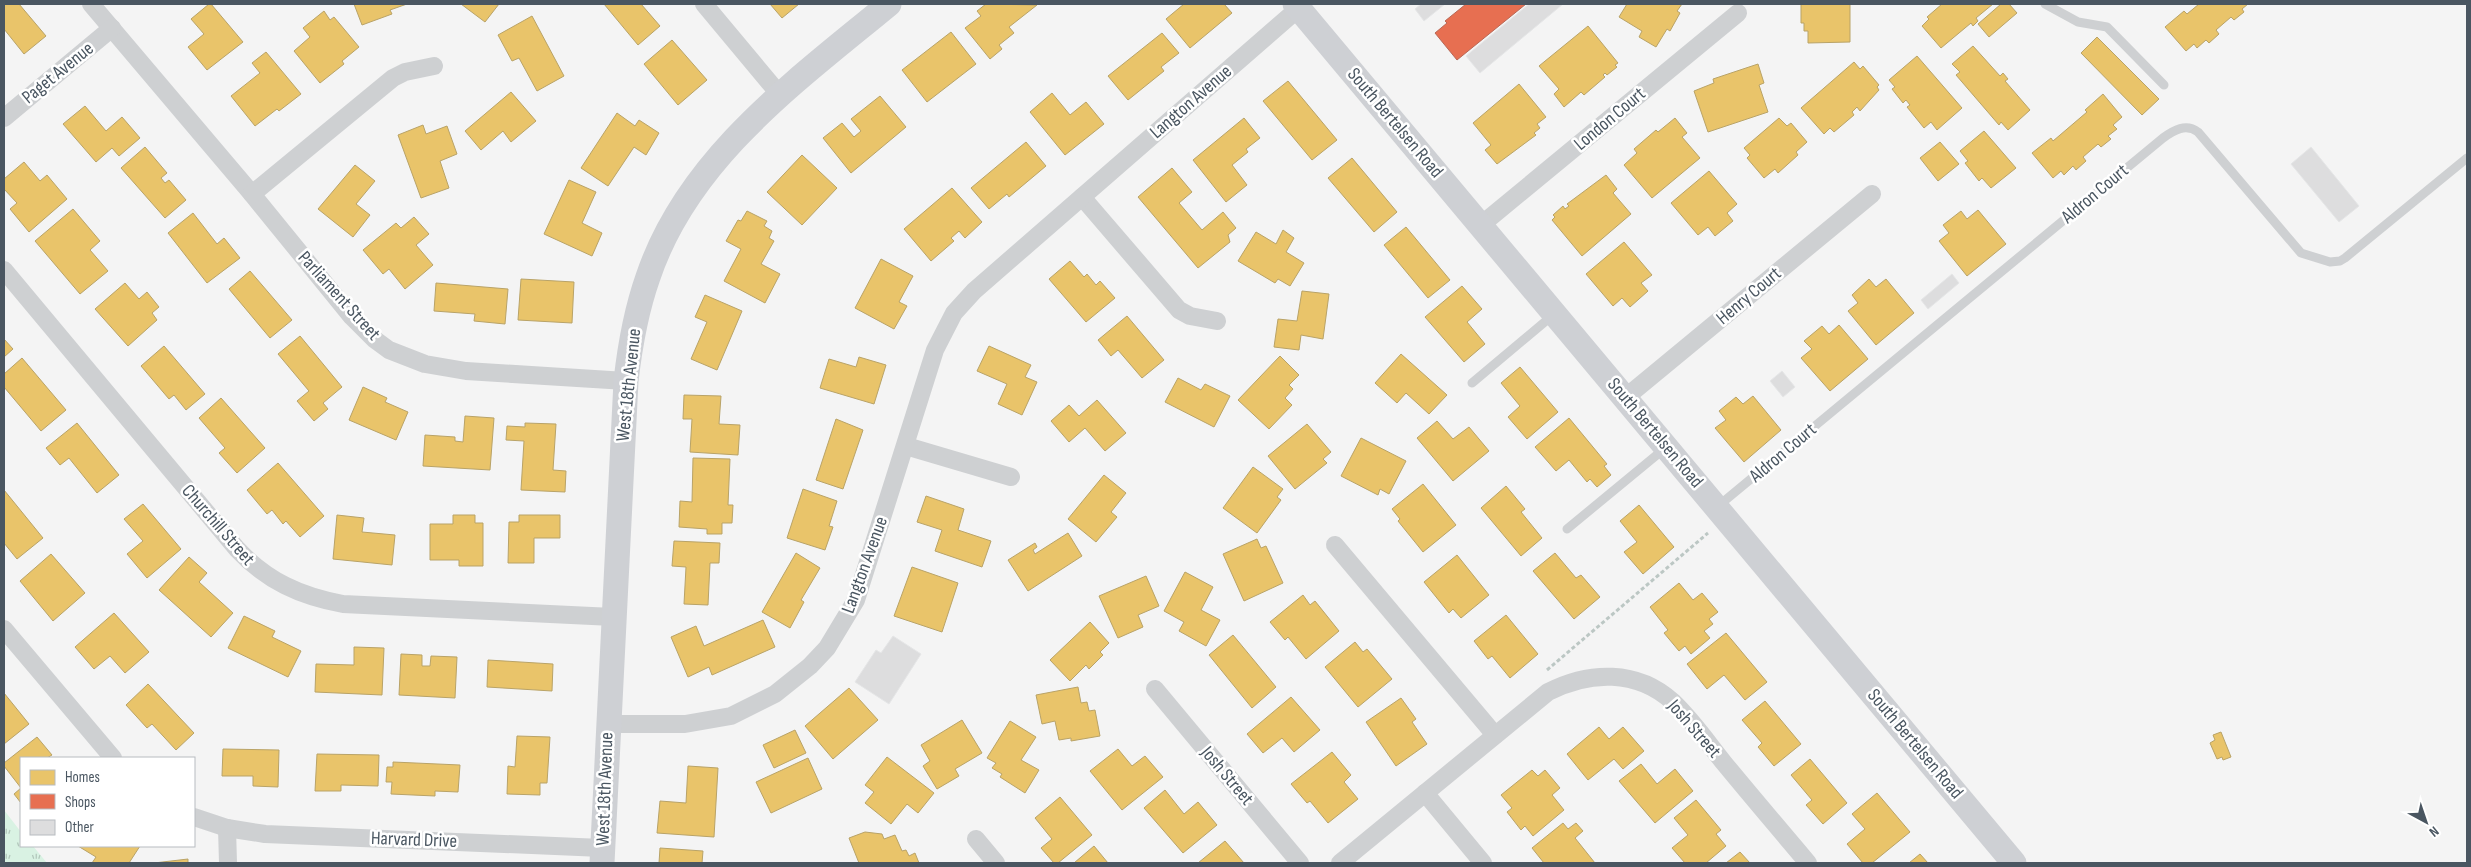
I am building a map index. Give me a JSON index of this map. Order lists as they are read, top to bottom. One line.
{"streets":{"main road":["South Bertelsen Road","West 18th Avenue"],"street":["Paget Avenue","Langton Avenue","London Court","Parliament Street","Henry Court","Churchill Street","Josh Street","Harvard Drive"],"lane":["Aldron Court"]},"crossings":[["Paget Avenue","Parliament Street"],["Langton Avenue","South Bertelsen Road"],["Langton Avenue","West 18th Avenue"],["London Court","South Bertelsen Road"],["South Bertelsen Road","Aldron Court"],["South Bertelsen Road","Henry Court"],["Parliament Street","West 18th Avenue"],["West 18th Avenue","Churchill Street"],["West 18th Avenue","Harvard Drive"]],"legend":["Homes","Shops","Other"],"north":"bottom right"}
